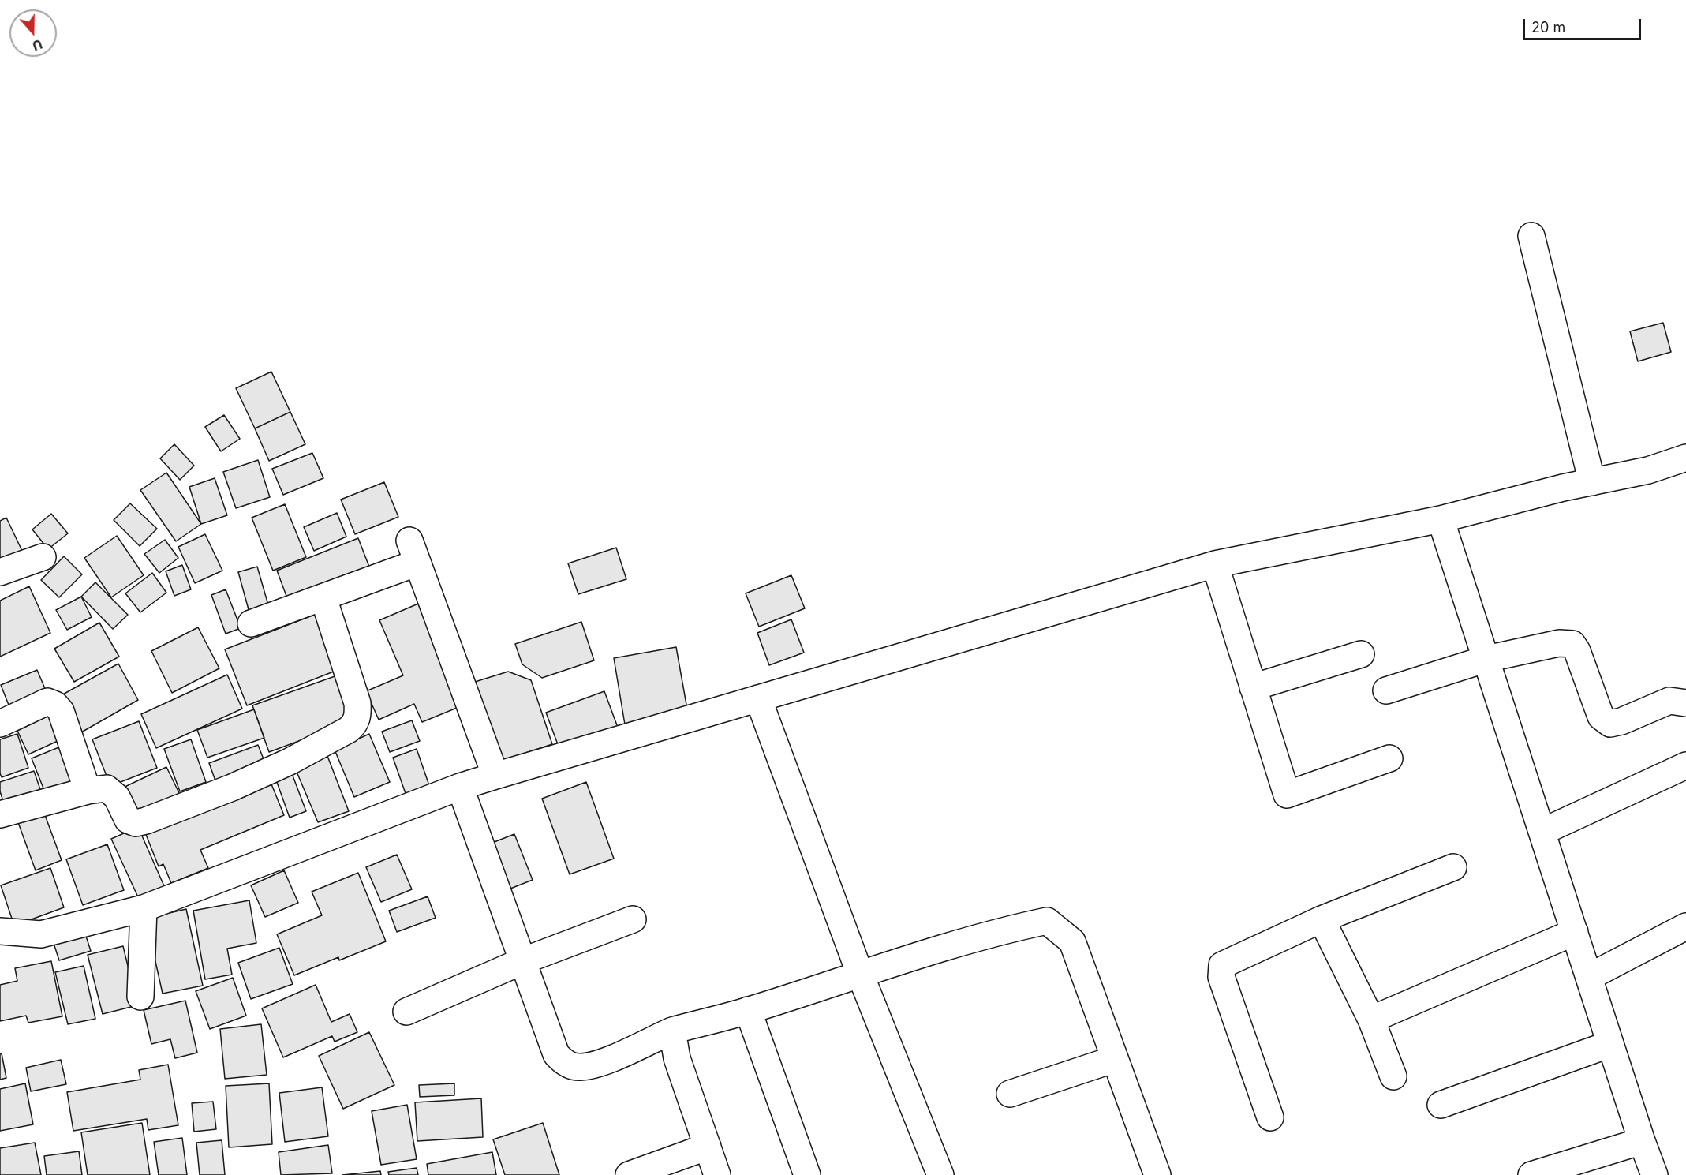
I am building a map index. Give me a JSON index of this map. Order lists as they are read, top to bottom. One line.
{"scale_bar":"20 m","north":"bottom"}
